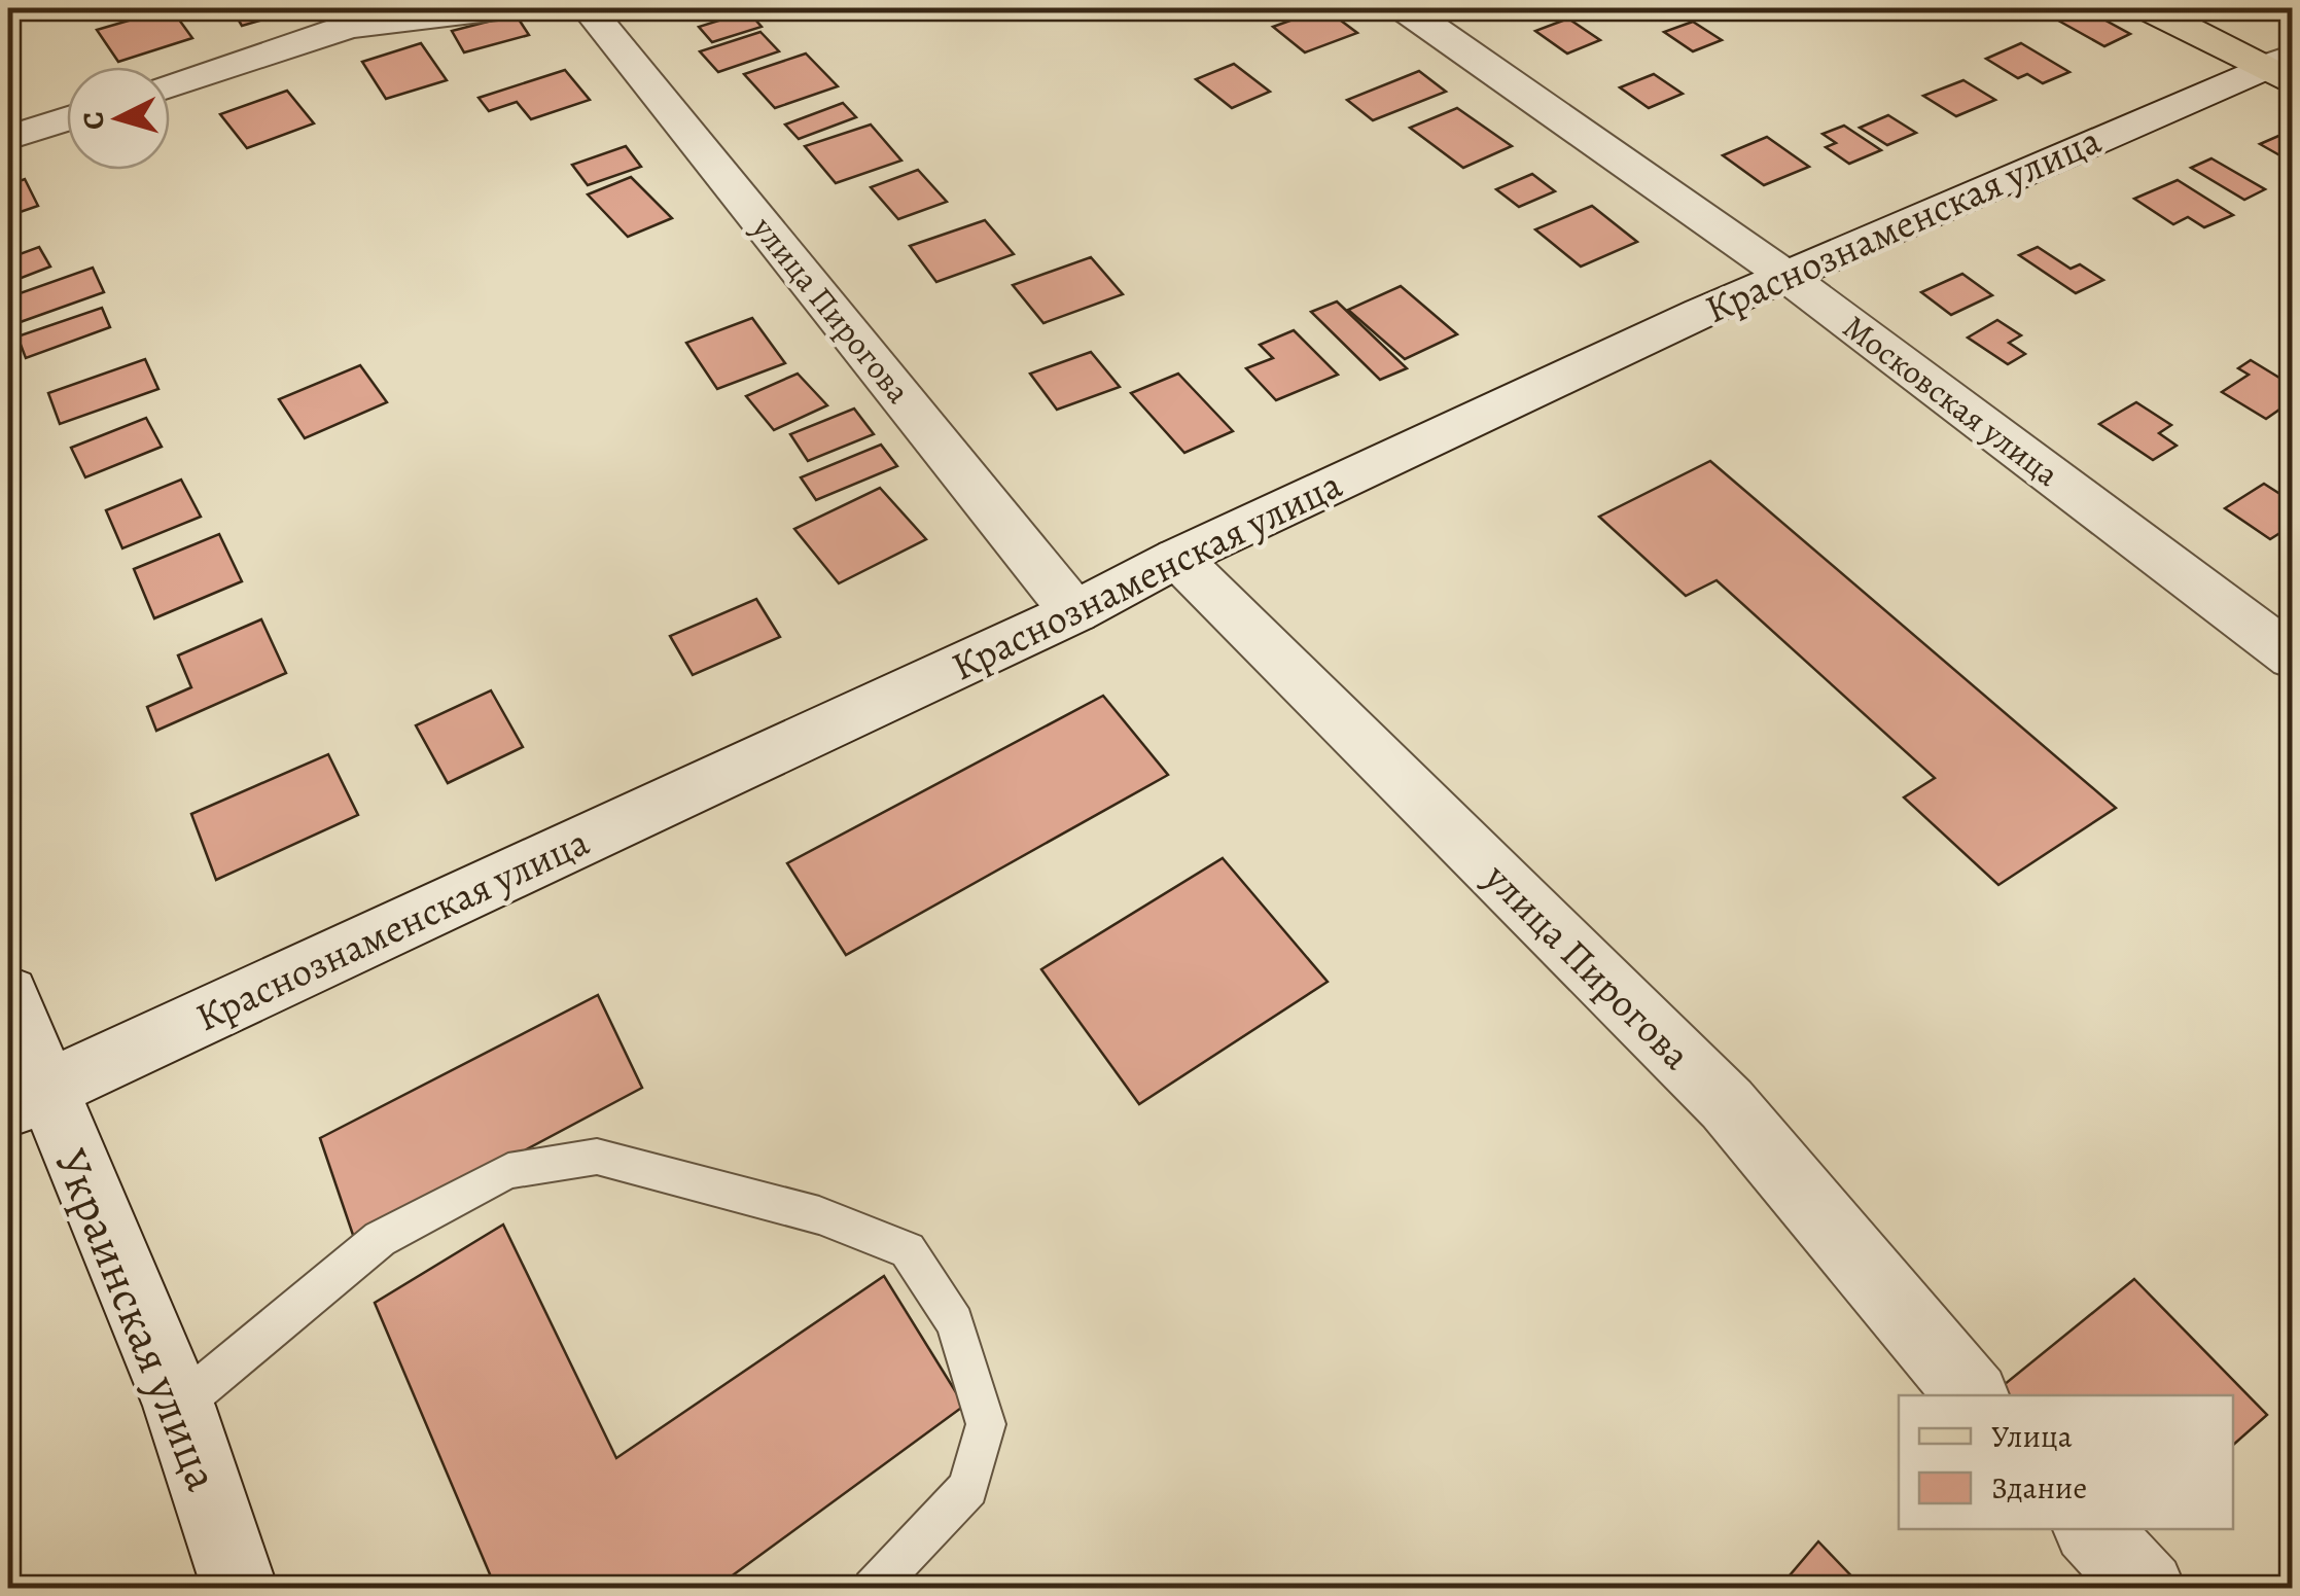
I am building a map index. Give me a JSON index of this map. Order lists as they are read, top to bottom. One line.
{"streets":{"street":["Краснознаменская улица","улица Пирогова","Московская улица","Украинская улица"]},"crossings":[["Краснознаменская улица","улица Пирогова"],["Краснознаменская улица","Московская улица"],["Краснознаменская улица","Украинская улица"]],"legend":["Улица","Здание"],"north":"left"}
